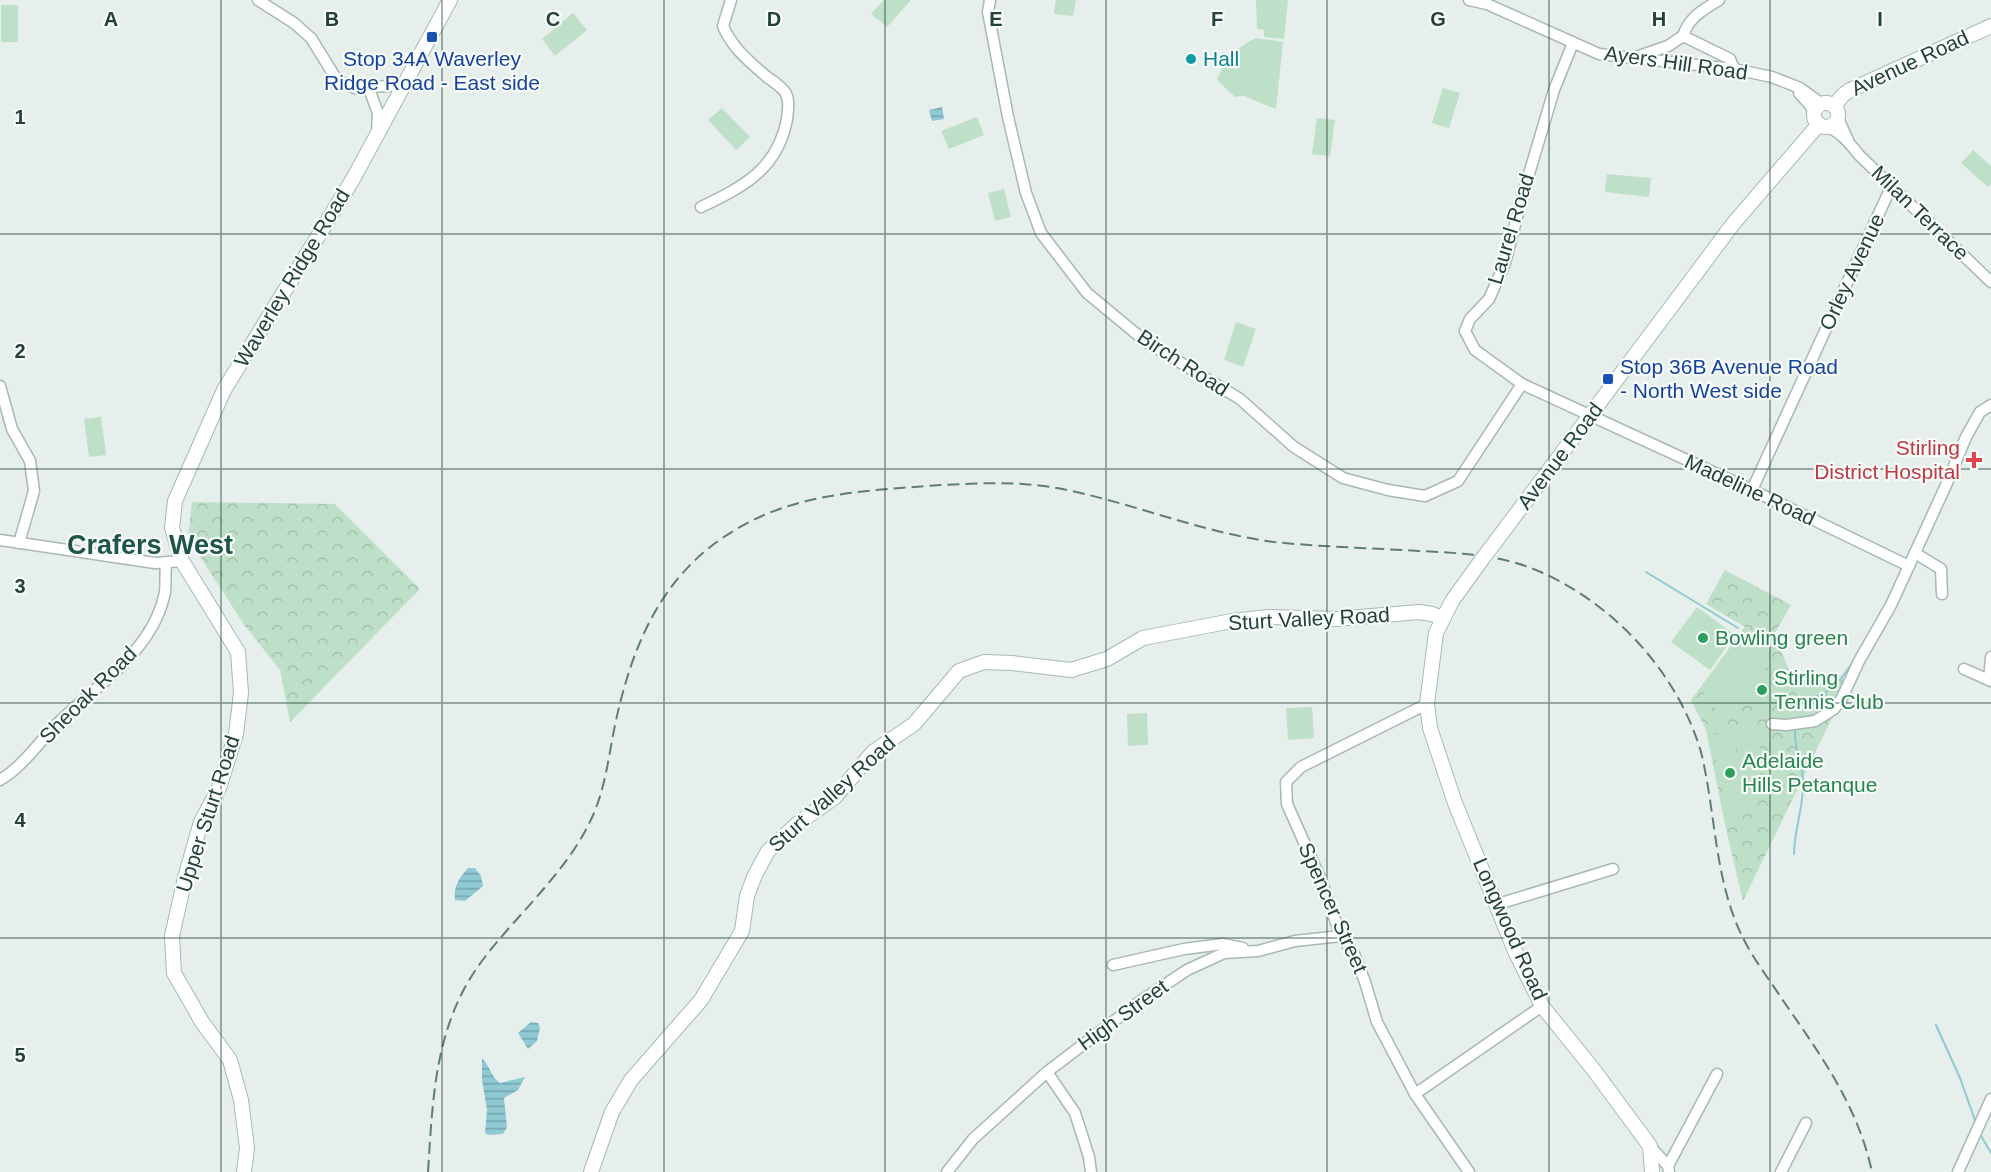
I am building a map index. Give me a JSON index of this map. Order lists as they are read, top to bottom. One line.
{"streets":{"street":["Ayers Hill Road","Avenue Road","Milan Terrace","Laurel Road","Orley Avenue","Waverley Ridge Road","Birch Road","Madeline Road","Sturt Valley Road","Sheoak Road","Upper Sturt Road","Spencer Street","Longwood Road","High Street"]},"crossings":[["Ayers Hill Road","Avenue Road"],["Ayers Hill Road","Milan Terrace"],["Ayers Hill Road","Laurel Road"],["Avenue Road","Milan Terrace"],["Avenue Road","Laurel Road"],["Avenue Road","Madeline Road"],["Avenue Road","Sturt Valley Road"],["Avenue Road","Longwood Road"],["Milan Terrace","Orley Avenue"],["Laurel Road","Birch Road"],["Laurel Road","Madeline Road"],["Orley Avenue","Madeline Road"],["Waverley Ridge Road","Upper Sturt Road"],["Spencer Street","Longwood Road"],["Spencer Street","High Street"]],"districts":["Crafers West"],"places":{"transit":["Stop 34A Waverley Ridge Road - East side","Stop 36B Avenue Road - North West side"],"other":["Hall","Bowling green","Stirling Tennis Club","Adelaide Hills Petanque"],"health":["Stirling District Hospital"]},"grid":{"columns":["A","B","C","D","E","F","G","H","I"],"rows":["1","2","3","4","5"]}}
